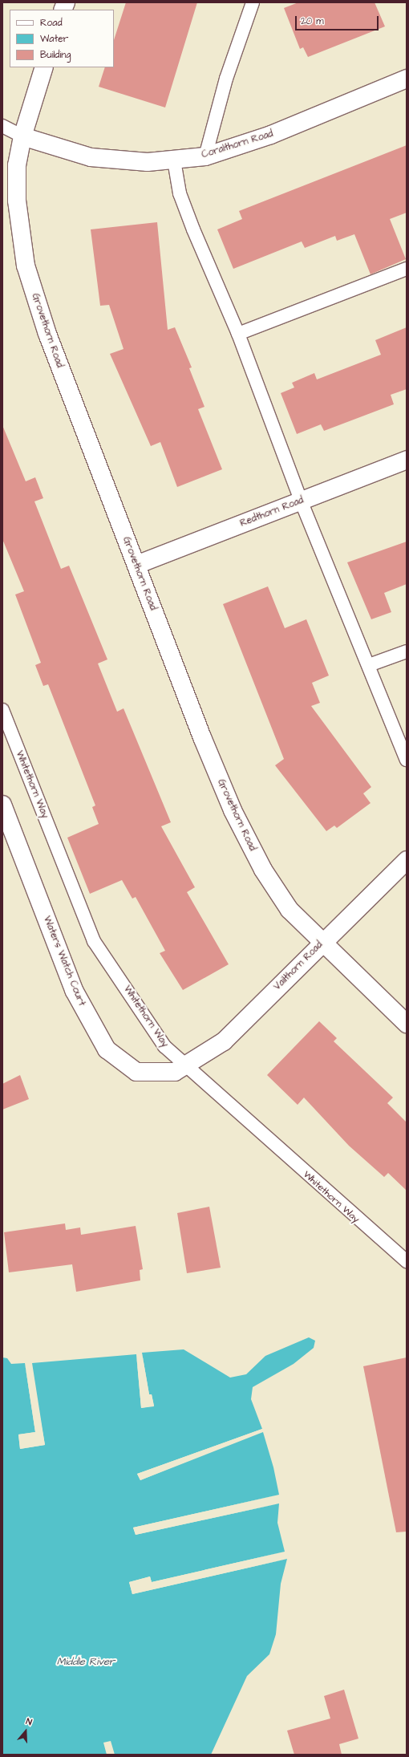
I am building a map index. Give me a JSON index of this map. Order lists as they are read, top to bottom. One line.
{"streets":{"street":["Coralthorn Road","Grovethorn Road","Redthorn Road","Waters Watch Court","Vailthorn Road"],"lane":["Whitethorn Way"]},"crossings":[["Coralthorn Road","Grovethorn Road"],["Grovethorn Road","Redthorn Road"],["Grovethorn Road","Vailthorn Road"],["Whitethorn Way","Waters Watch Court"],["Whitethorn Way","Vailthorn Road"],["Waters Watch Court","Vailthorn Road"]],"water":["Middle River"],"legend":["Road","Water","Building"],"scale_bar":"20 m","north":"top"}
